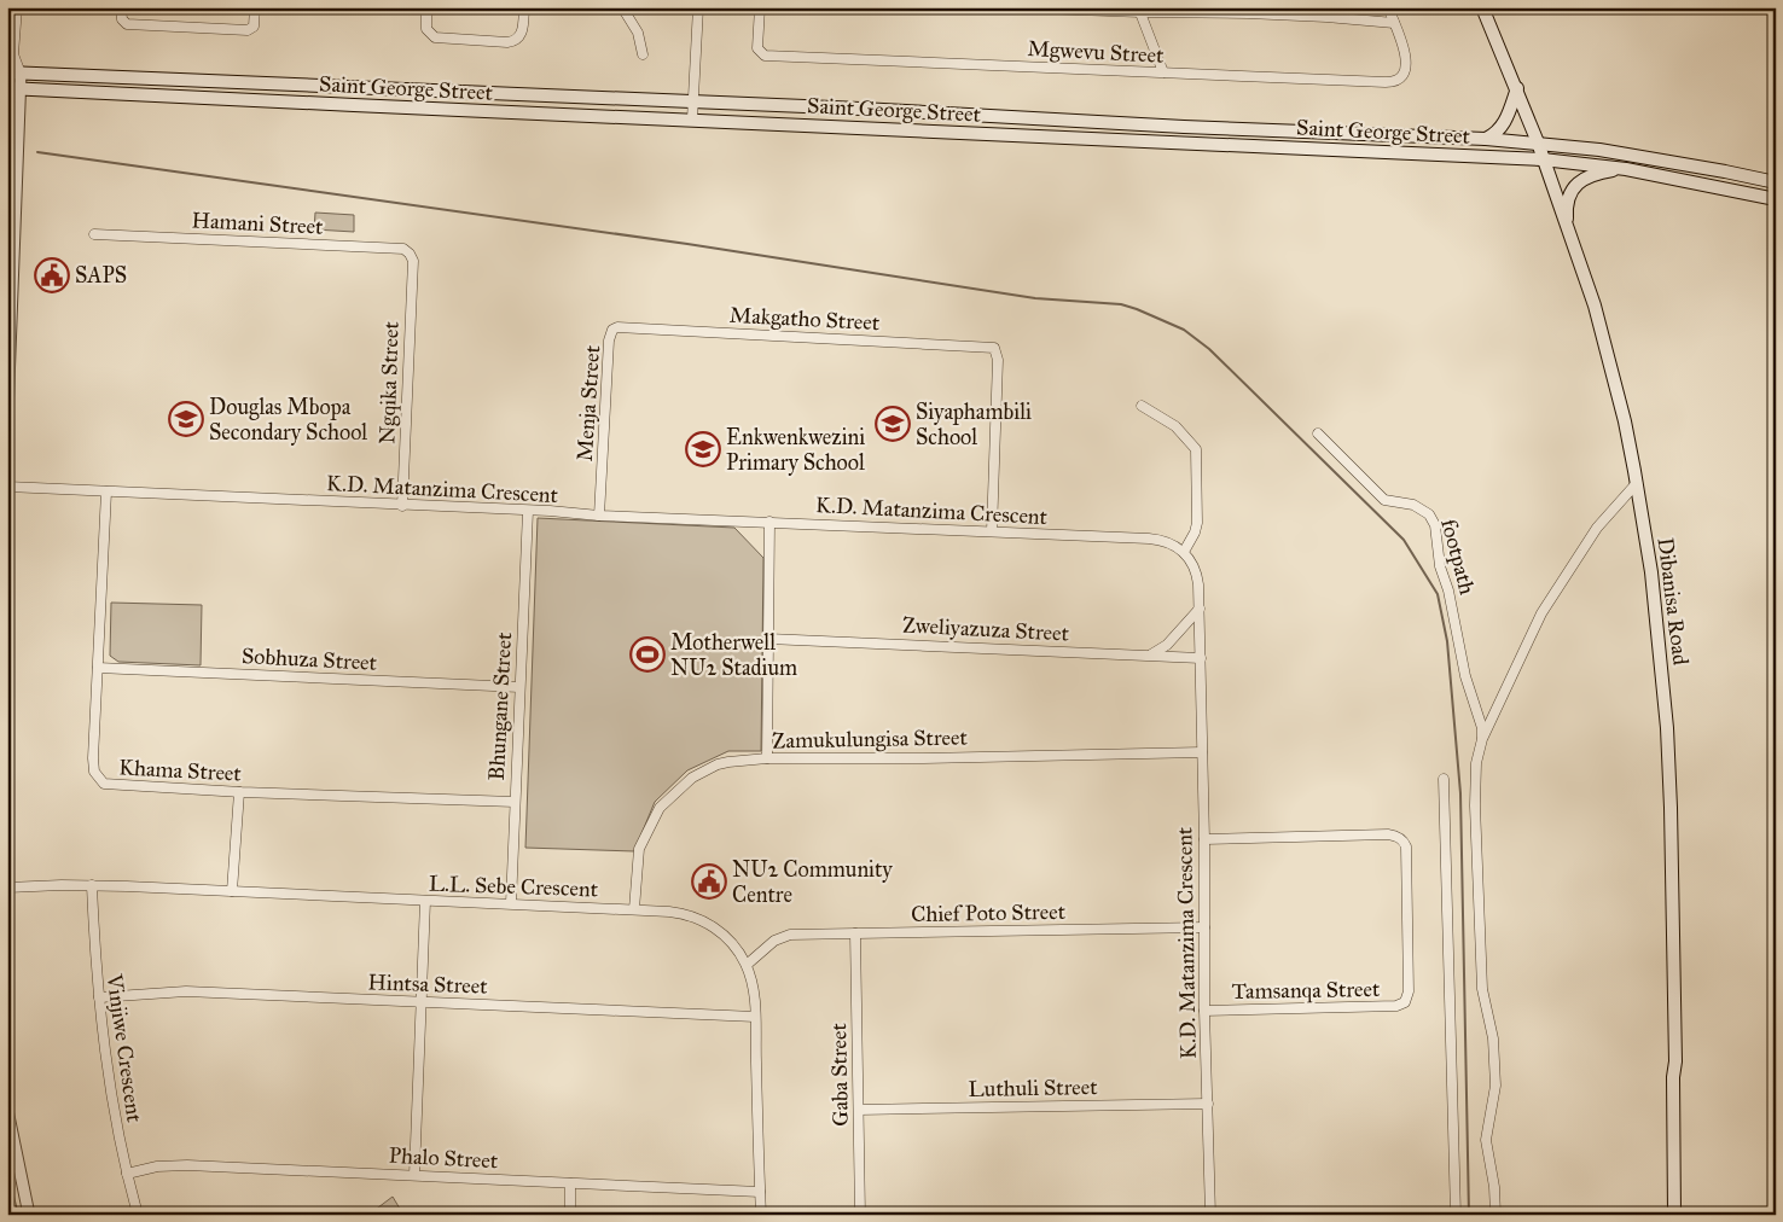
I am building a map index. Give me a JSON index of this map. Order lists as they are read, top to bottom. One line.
{"streets":{"main road":["Saint George Street","Dibanisa Road"],"street":["Mgwevu Street","Hamani Street","Makgatho Street","Ngqika Street","Menja Street","K.D. Matanzima Crescent","footpath","Zweliyazuza Street","Sobhuza Street","Bhungane Street","Zamukulungisa Street","Khama Street","L.L. Sebe Crescent","Chief Poto Street","Hintsa Street","Tamsanqa Street","Vinjiwe Crescent","Gaba Street","Luthuli Street","Phalo Street"]},"crossings":[["Saint George Street","Dibanisa Road"],["Hamani Street","Ngqika Street"],["Makgatho Street","Menja Street"],["Makgatho Street","K.D. Matanzima Crescent"],["Ngqika Street","K.D. Matanzima Crescent"],["Menja Street","K.D. Matanzima Crescent"],["K.D. Matanzima Crescent","Zweliyazuza Street"],["K.D. Matanzima Crescent","Bhungane Street"],["K.D. Matanzima Crescent","Zamukulungisa Street"],["K.D. Matanzima Crescent","Khama Street"],["K.D. Matanzima Crescent","Chief Poto Street"],["K.D. Matanzima Crescent","Tamsanqa Street"],["K.D. Matanzima Crescent","Luthuli Street"],["Sobhuza Street","Bhungane Street"],["Sobhuza Street","Khama Street"],["Bhungane Street","Khama Street"],["Bhungane Street","L.L. Sebe Crescent"],["Zamukulungisa Street","L.L. Sebe Crescent"],["L.L. Sebe Crescent","Chief Poto Street"],["L.L. Sebe Crescent","Hintsa Street"],["L.L. Sebe Crescent","Vinjiwe Crescent"],["L.L. Sebe Crescent","Phalo Street"],["Chief Poto Street","Gaba Street"],["Hintsa Street","Vinjiwe Crescent"],["Vinjiwe Crescent","Phalo Street"],["Gaba Street","Luthuli Street"]],"places":{"public building":["SAPS","NU2 Community Centre"],"school or university":["Douglas Mbopa Secondary School","Siyaphambili School","Enkwenkwezini Primary School"],"sports":["Motherwell NU2 Stadium"]}}
